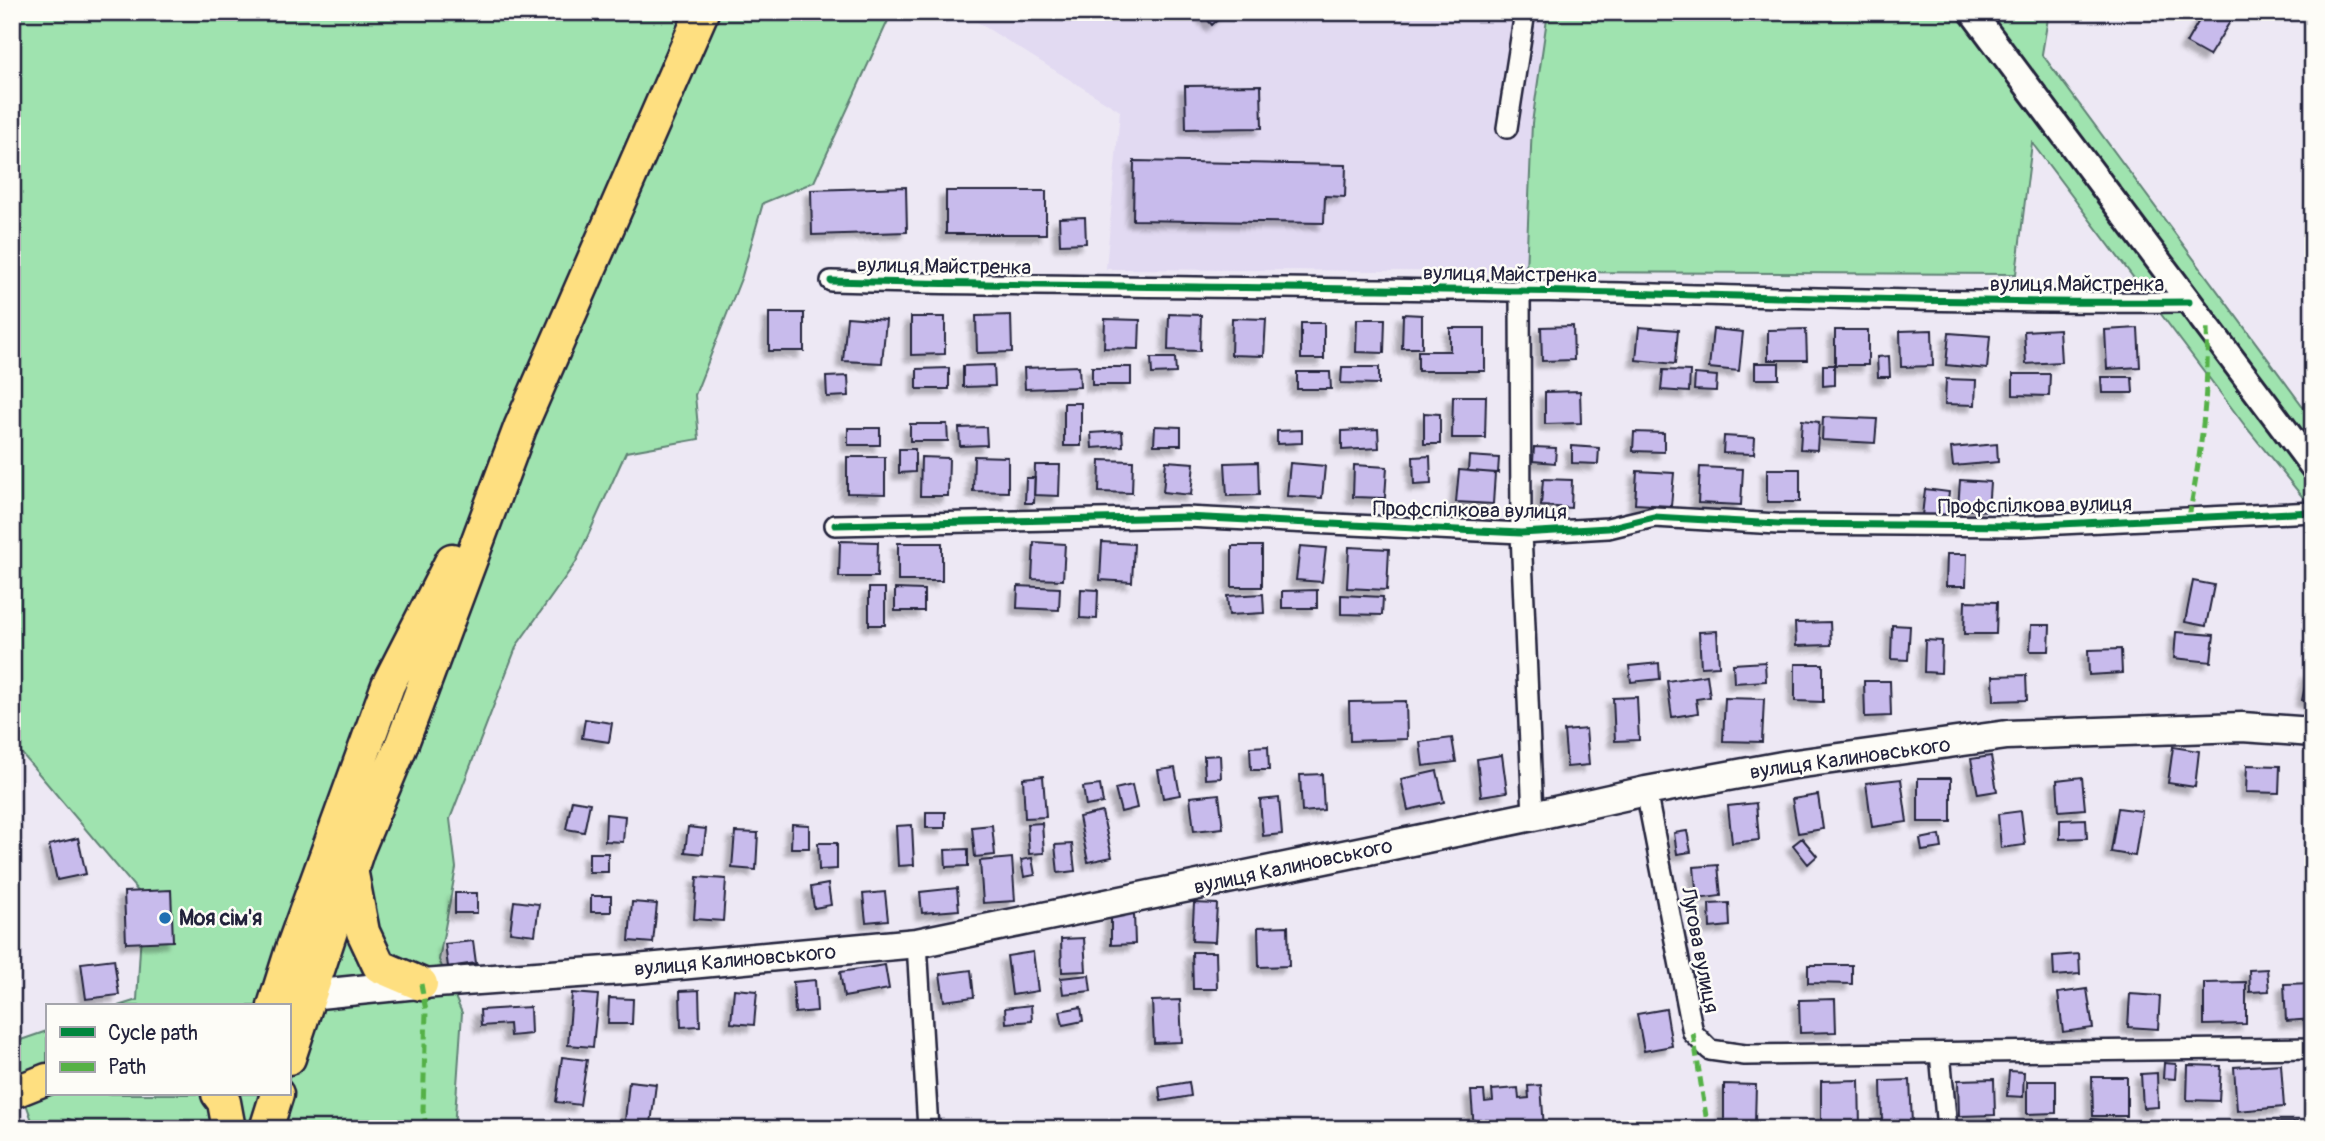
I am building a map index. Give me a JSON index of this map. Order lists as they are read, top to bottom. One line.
{"streets":{"main road":["вулиця Калиновського"],"street":["вулиця Майстренка","Профспілкова вулиця","Лугова вулиця"]},"crossings":[["вулиця Калиновського","Лугова вулиця"]],"places":["Моя сім'я"],"legend":["Cycle path","Path"]}
